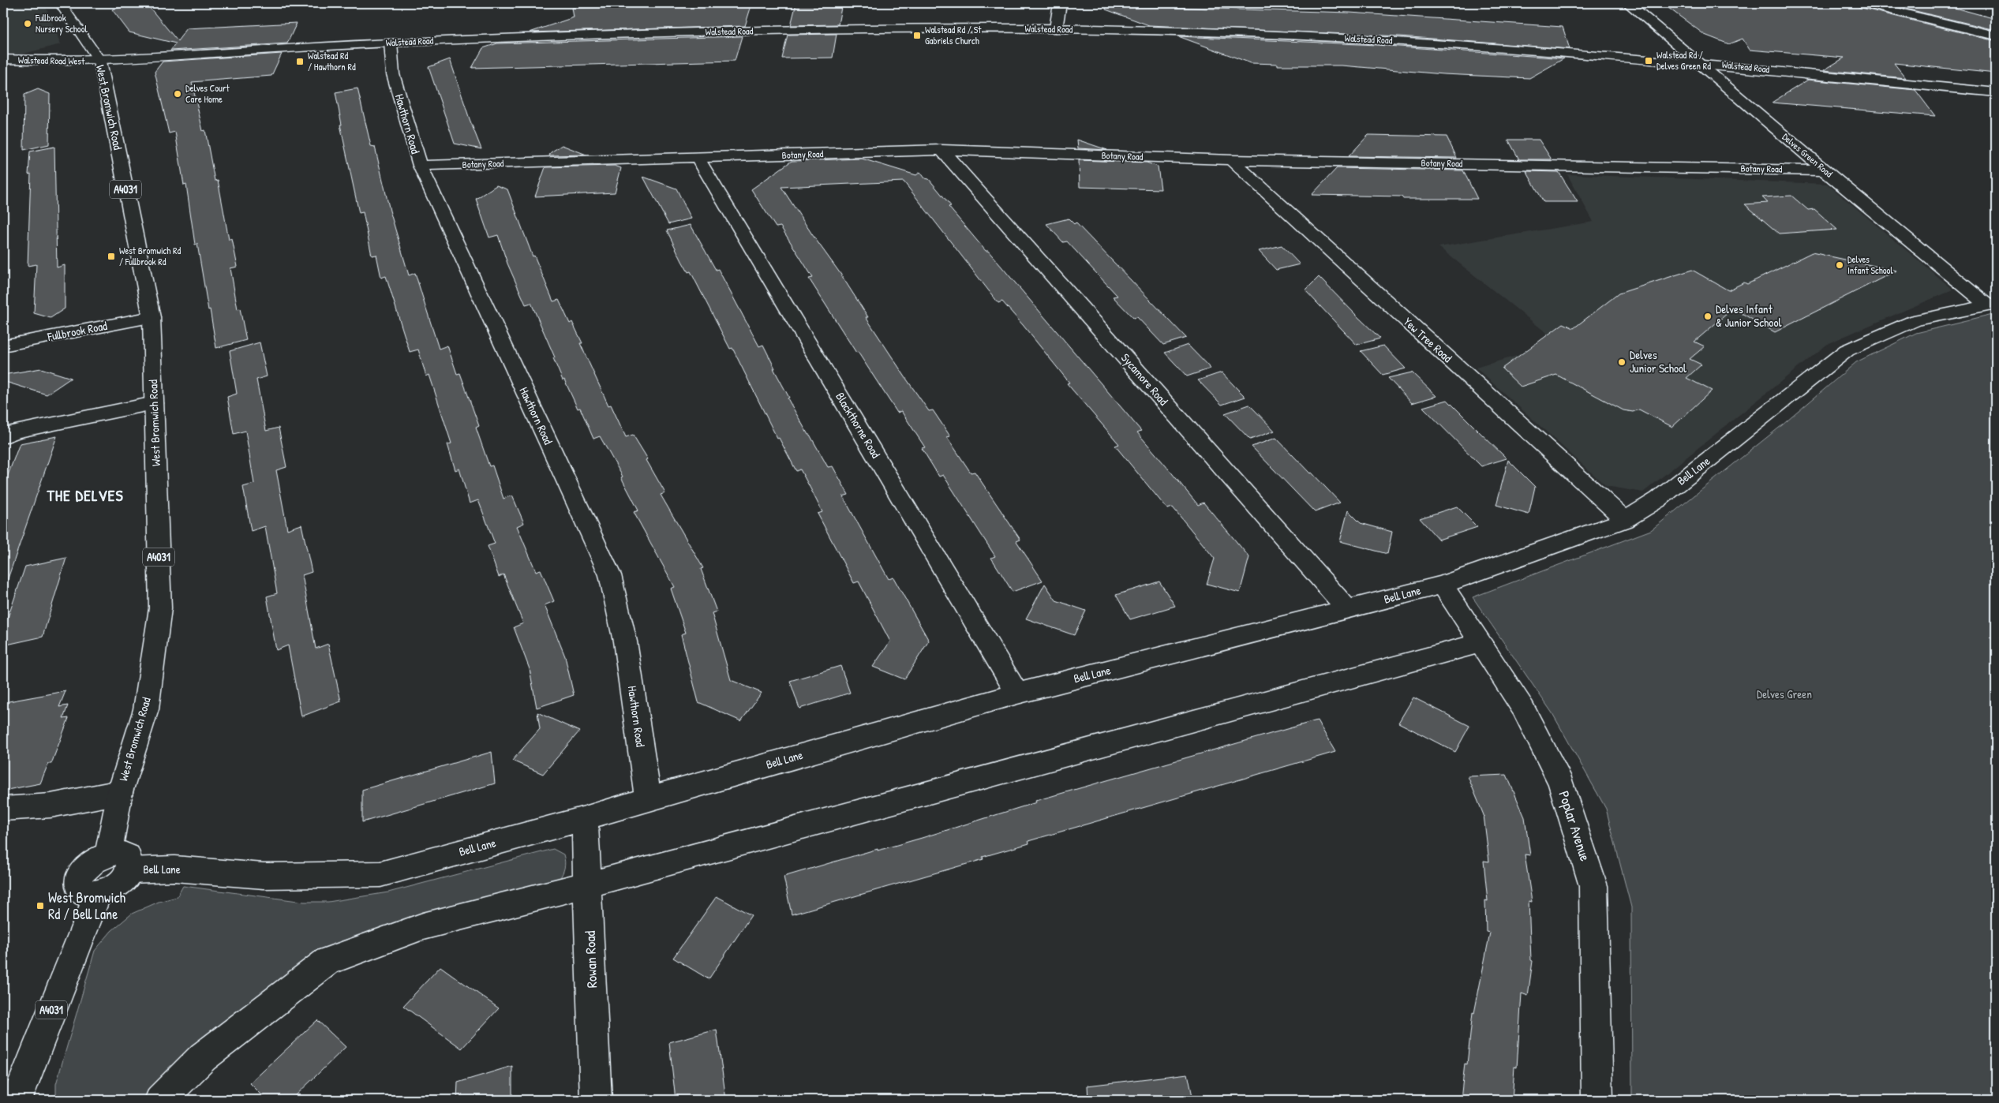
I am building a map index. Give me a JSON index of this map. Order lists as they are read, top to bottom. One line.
{"streets":{"street":["Walstead Road","Walstead Road West","West Bromwich Road","Hawthorn Road","Botany Road","Delves Green Road","A4031","Fullbrook Road","Yew Tree Road","Sycamore Road","Blackthorne Road","Bell Lane","Poplar Avenue","Rowan Road"]},"crossings":[["Walstead Road","Walstead Road West"],["Walstead Road","West Bromwich Road"],["Walstead Road","Hawthorn Road"],["Walstead Road","Delves Green Road"],["Walstead Road West","West Bromwich Road"],["West Bromwich Road","A4031"],["West Bromwich Road","Fullbrook Road"],["West Bromwich Road","Bell Lane"],["Hawthorn Road","Botany Road"],["Hawthorn Road","Bell Lane"],["Botany Road","Delves Green Road"],["Botany Road","Yew Tree Road"],["Botany Road","Sycamore Road"],["Botany Road","Blackthorne Road"],["Delves Green Road","Bell Lane"],["A4031","Bell Lane"],["Yew Tree Road","Bell Lane"],["Sycamore Road","Bell Lane"],["Blackthorne Road","Bell Lane"],["Bell Lane","Poplar Avenue"],["Bell Lane","Rowan Road"]],"districts":["THE DELVES"],"parks":["Delves Green"],"places":{"other":["Fullbrook Nursery School","Delves Court Care Home","Delves Infant School","Delves Infant & Junior School","Delves Junior School"],"transit":["Walstead Rd / St Gabriels Church","Walstead Rd / Delves Green Rd","Walstead Rd / Hawthorn Rd","West Bromwich Rd / Fullbrook Rd","West Bromwich Rd / Bell Lane"]}}
